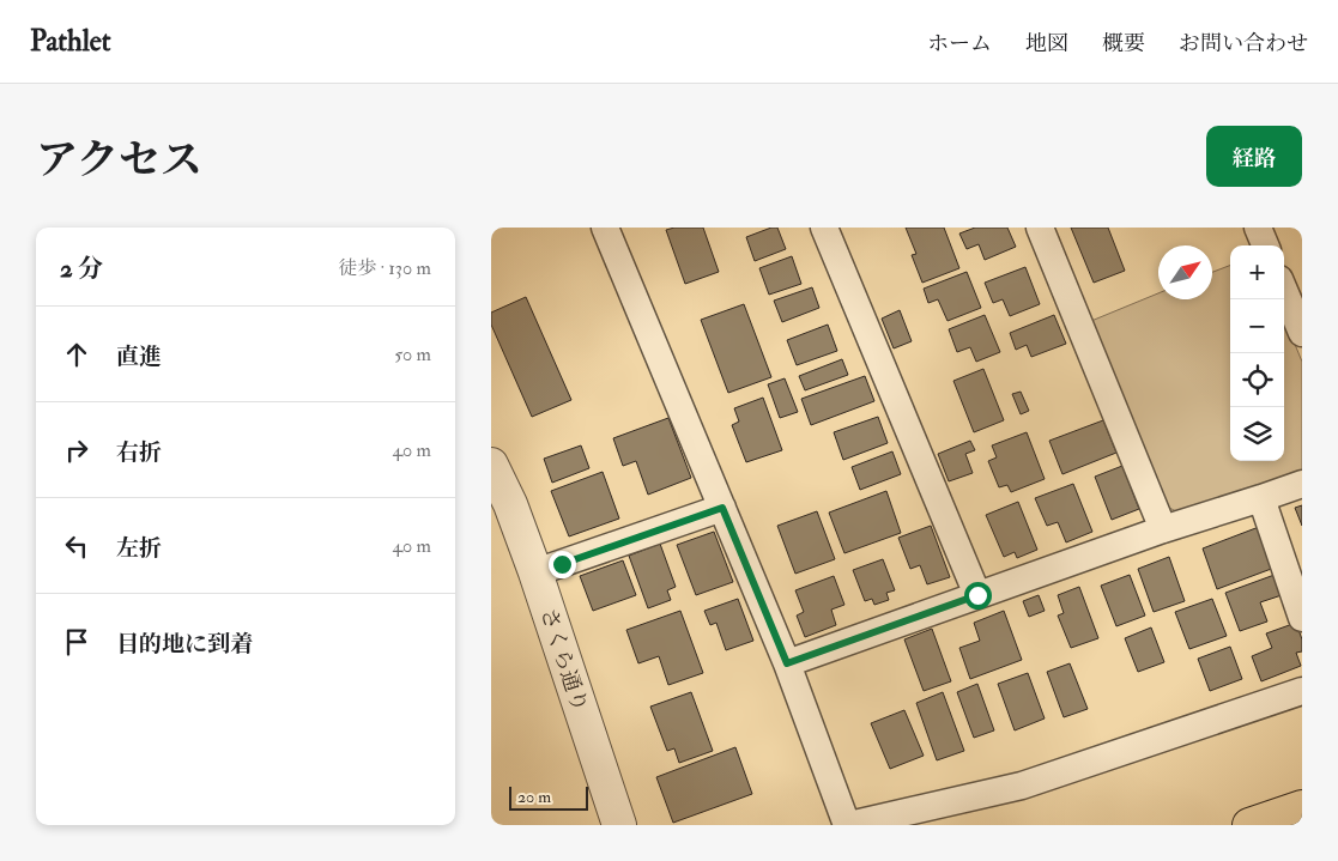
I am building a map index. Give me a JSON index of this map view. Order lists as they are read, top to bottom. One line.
{"streets":{"street":["さくら通り"]},"scale_bar":"20 m","north":"top right","page":{"header":"Pathlet","nav":["ホーム","地図","概要","お問い合わせ"],"title":"アクセス","buttons":"経路","heading":["2 分","徒歩 · 130 m"],"map_buttons":["+","−"],"list":[["直進","50 m"],["右折","40 m"],["左折","40 m"],"目的地に到着"],"scale":"20 m"}}
